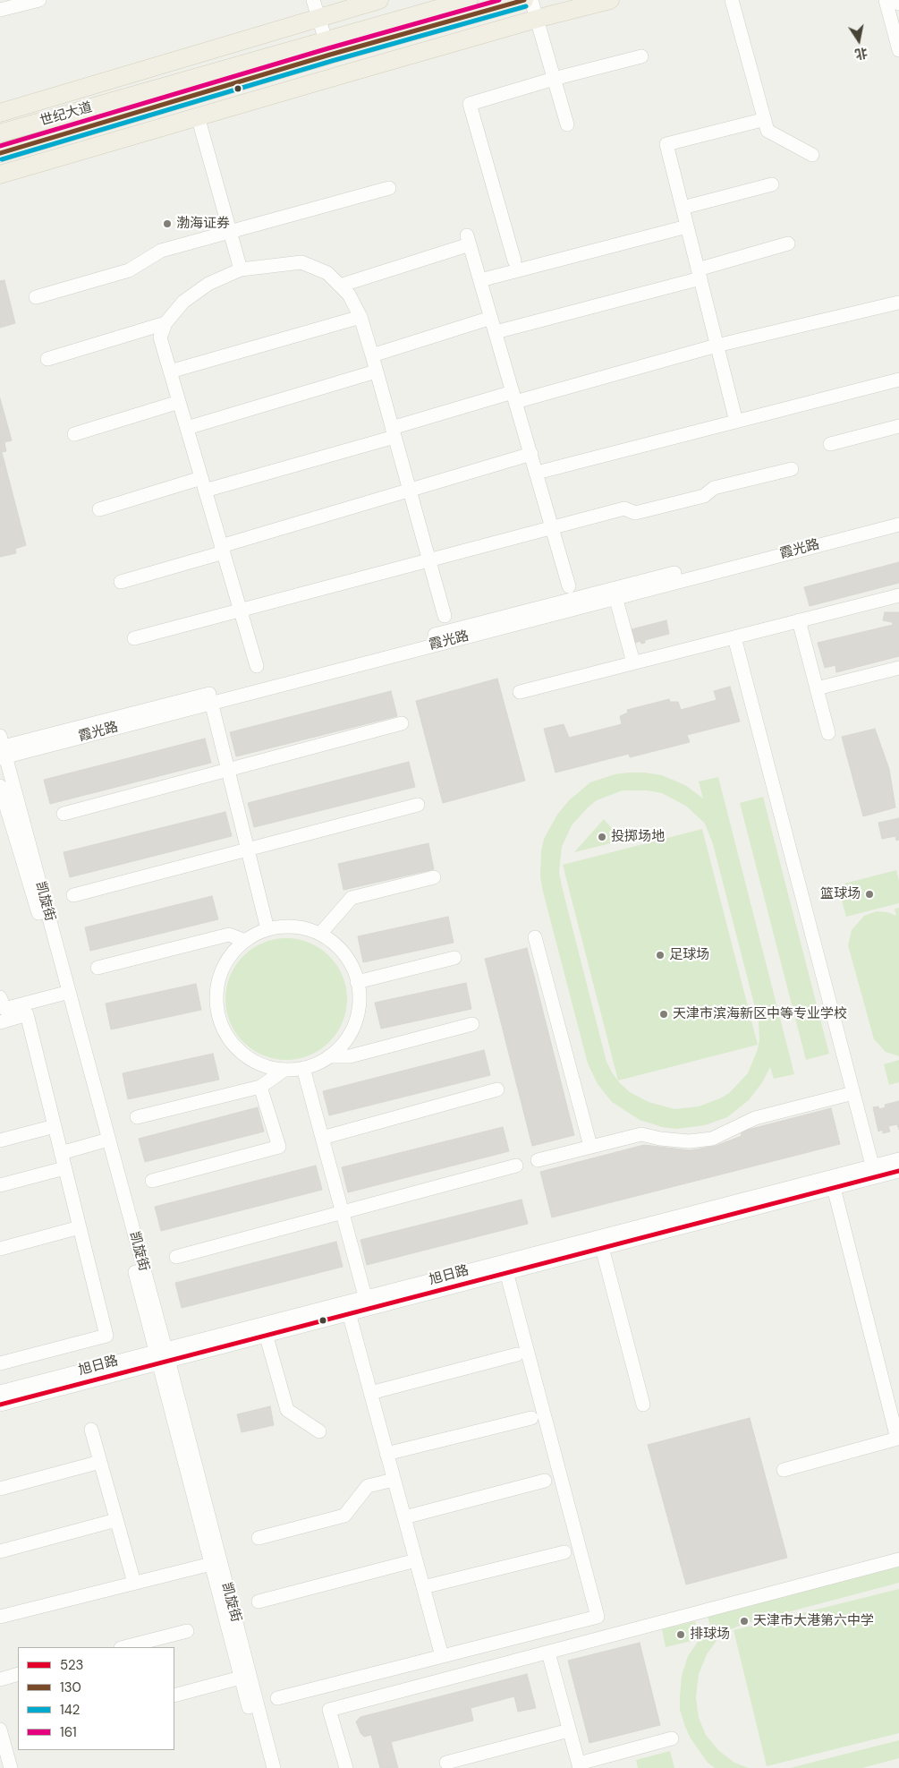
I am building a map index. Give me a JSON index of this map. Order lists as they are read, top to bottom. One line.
{"streets":{"main road":["世纪大道"],"street":["霞光路","凯旋街","旭日路"]},"crossings":[["霞光路","凯旋街"],["凯旋街","旭日路"]],"places":["渤海证券","投掷场地","篮球场","足球场","天津市滨海新区中等专业学校","天津市大港第六中学","排球场"],"lines":["transit line 130","transit line 161","transit line 142","transit line 523"],"legend":["523","130","142","161"],"north":"bottom"}
